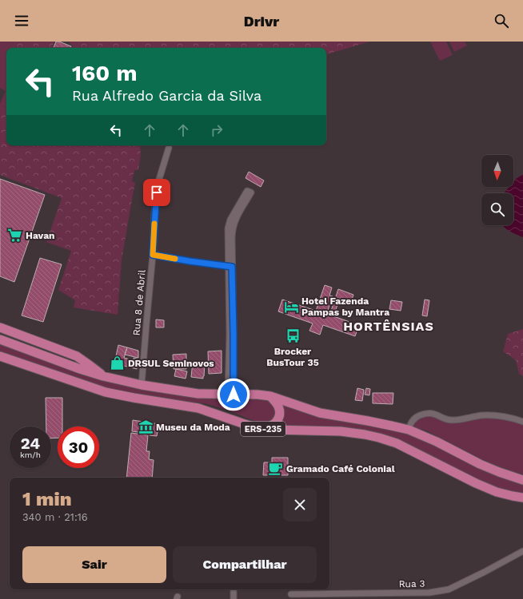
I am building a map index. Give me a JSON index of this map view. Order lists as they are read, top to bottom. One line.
{"streets":{"main road":["ERS-235"],"street":["Rua 8 de Abril","Rua 3"]},"districts":["HORTÊNSIAS"],"places":{"supermarket":["Havan"],"hotel":["Hotel Fazenda Pampas by Mantra"],"bus stop":["Brocker BusTour 35"],"shop":["DRSUL Seminovos"],"museum":["Museu da Moda"],"cafe":["Gramado Café Colonial"]},"north":"bottom","page":{"header":"Drivr","turn":["160 m","Rua Alfredo Garcia da Silva"],"speed":"24 km/h","limit":"30","heading":["1 min","340 m · 21:16"],"buttons":["Sair","Compartilhar"]}}
